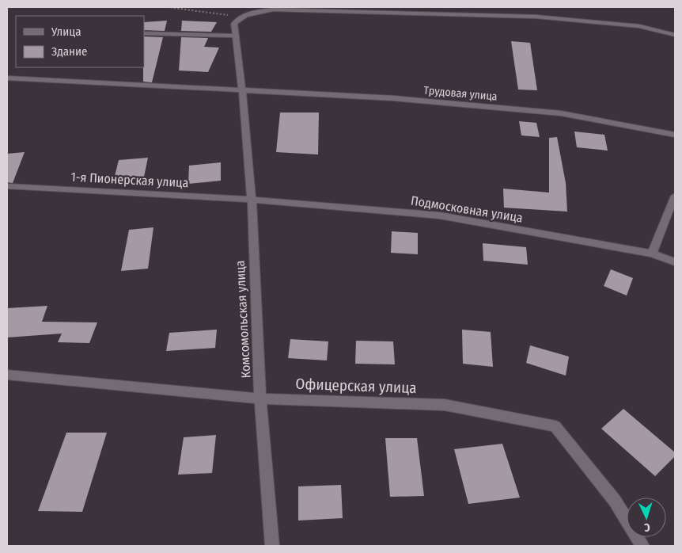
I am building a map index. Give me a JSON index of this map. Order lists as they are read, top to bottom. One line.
{"streets":{"street":["Трудовая улица","1-я Пионерская улица","Подмосковная улица","Комсомольская улица","Офицерская улица"]},"crossings":[["Трудовая улица","Комсомольская улица"],["1-я Пионерская улица","Подмосковная улица"],["1-я Пионерская улица","Комсомольская улица"],["Подмосковная улица","Комсомольская улица"],["Комсомольская улица","Офицерская улица"]],"legend":["Улица","Здание"],"north":"bottom"}
